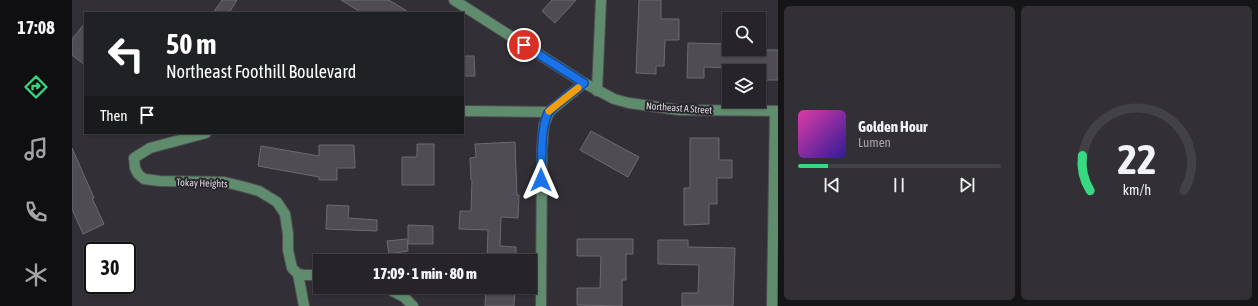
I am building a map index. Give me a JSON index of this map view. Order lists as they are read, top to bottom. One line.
{"streets":{"street":["Northeast A Street","Tokay Heights"]},"page":{"tabs":"17:08","turn":["50 m","Northeast Foothill Boulevard"],"then":"Then","song":["Golden Hour","Lumen"],"limit":"30","trip":"17:09 · 1 min · 80 m","gauge":["22","km/h"]}}
